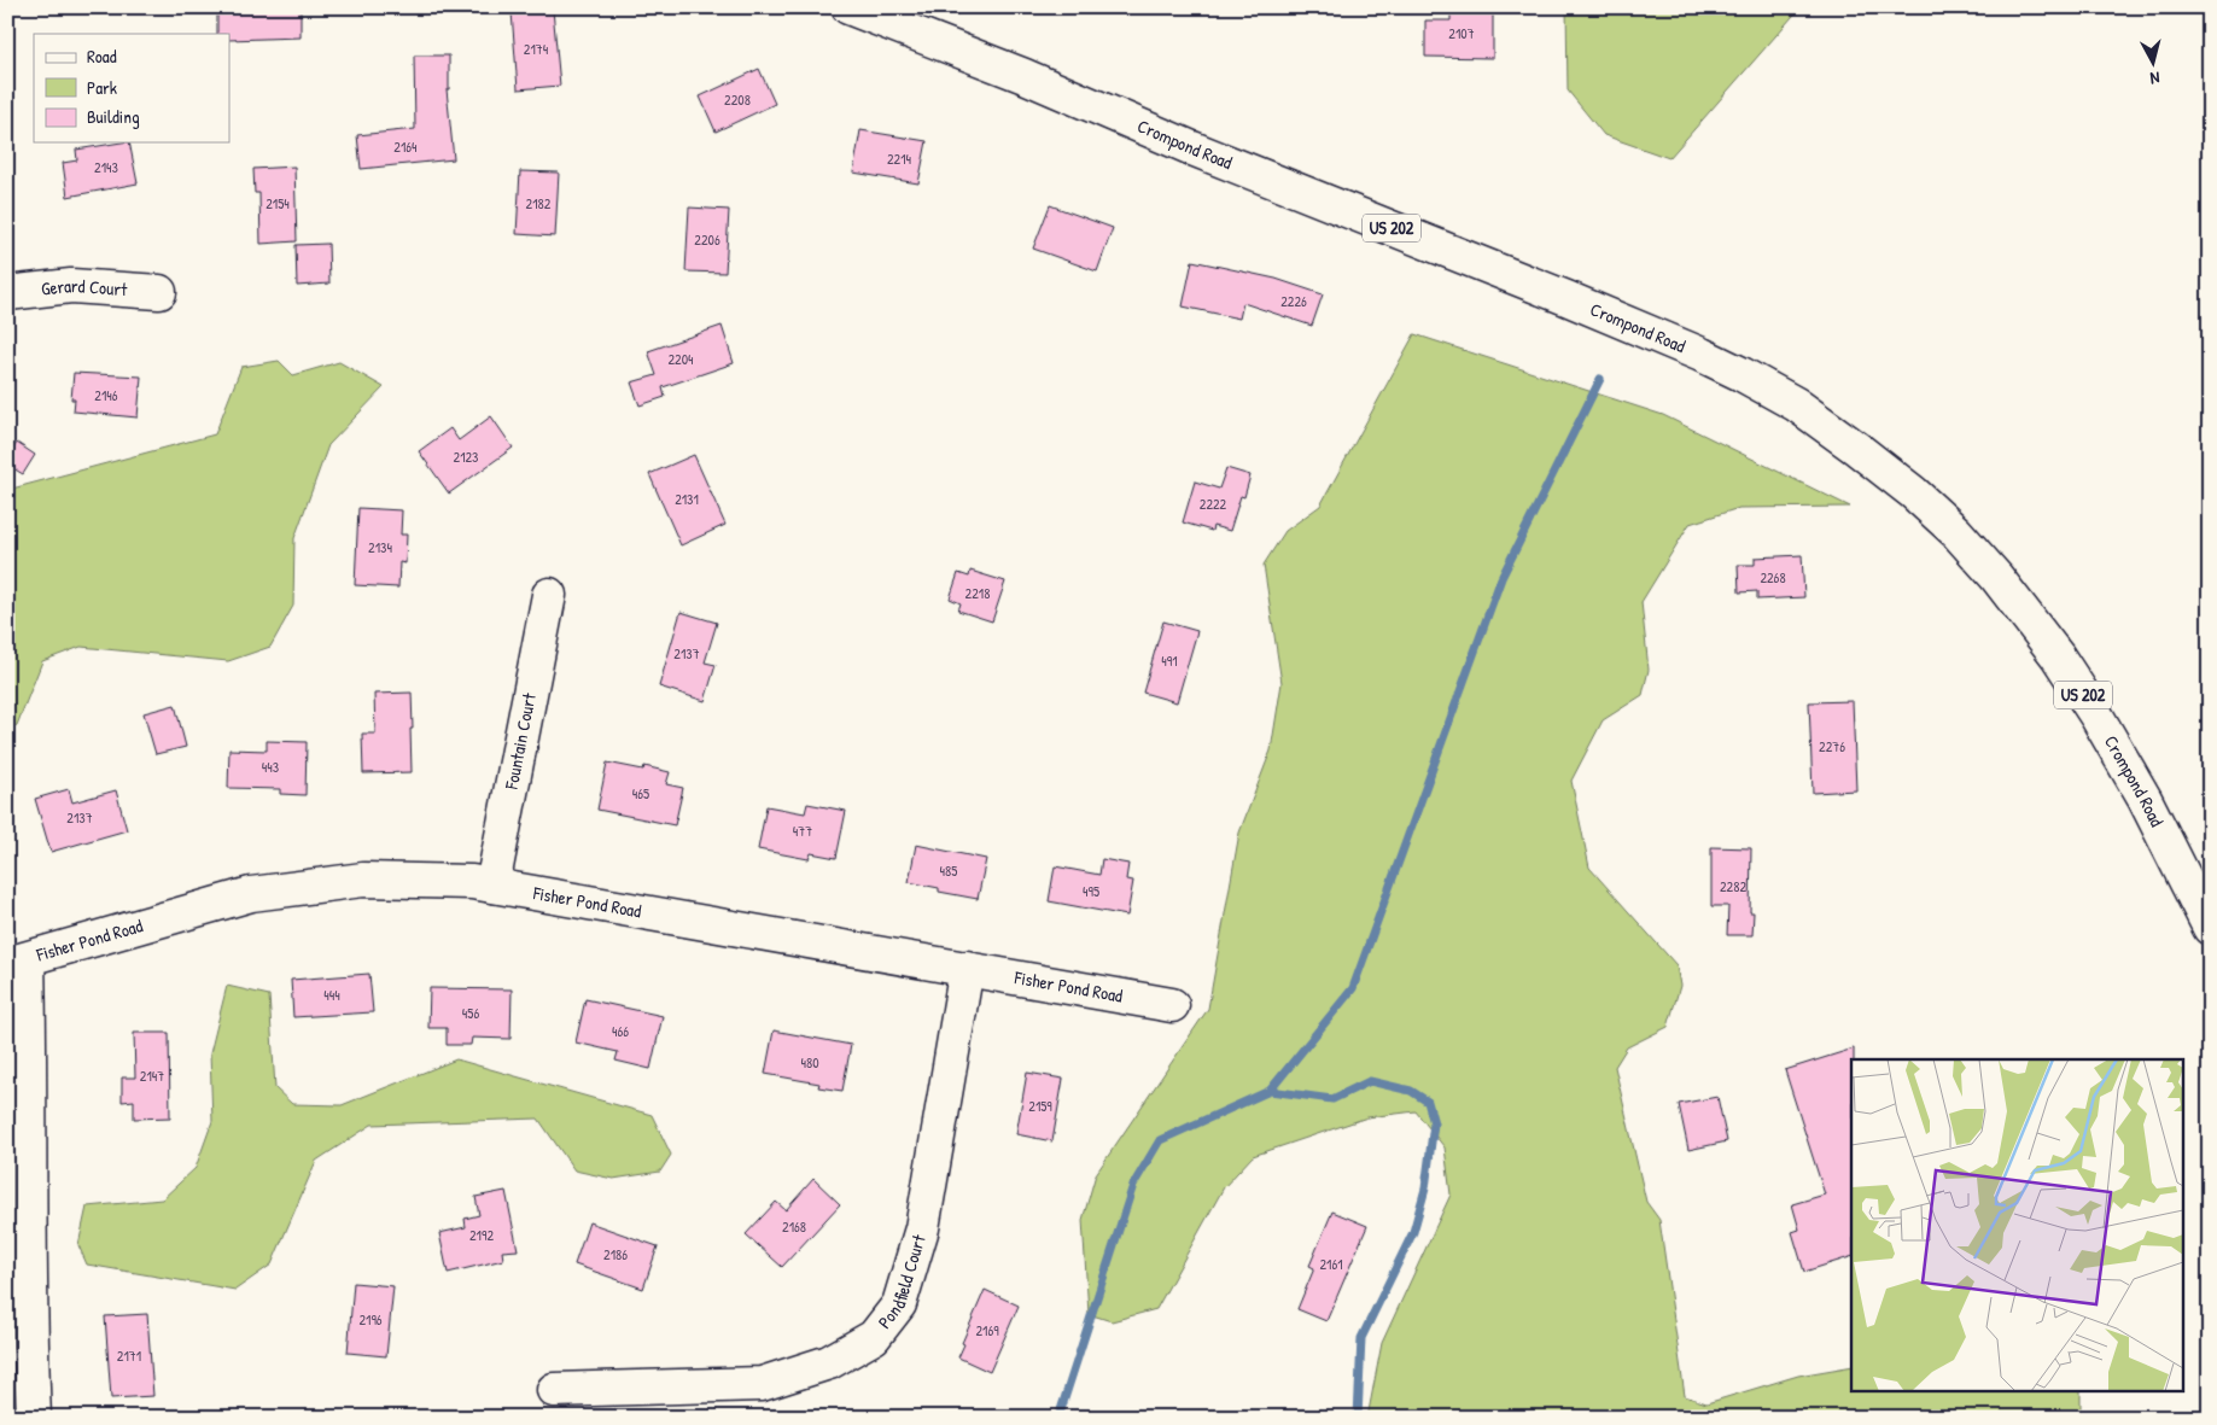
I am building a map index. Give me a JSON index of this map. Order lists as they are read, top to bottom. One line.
{"streets":{"main road":["Crompond Road","US 202","Gerard Court","Fountain Court","Fisher Pond Road","Pondfield Court"]},"crossings":[["Fountain Court","Fisher Pond Road"],["Fisher Pond Road","Pondfield Court"]],"house_numbers":["2107","2174","2208","2164","2214","2143","2154","2182","2206","2226","2204","2146","2123","2131","2222","2134","2268","2218","2137","491","2276","443","465","2137","477","485","2282","495","444","456","466","480","2147","2159","2168","2192","2186","2161","2196","2169","2171"],"legend":["Road","Park","Building"],"north":"bottom"}
